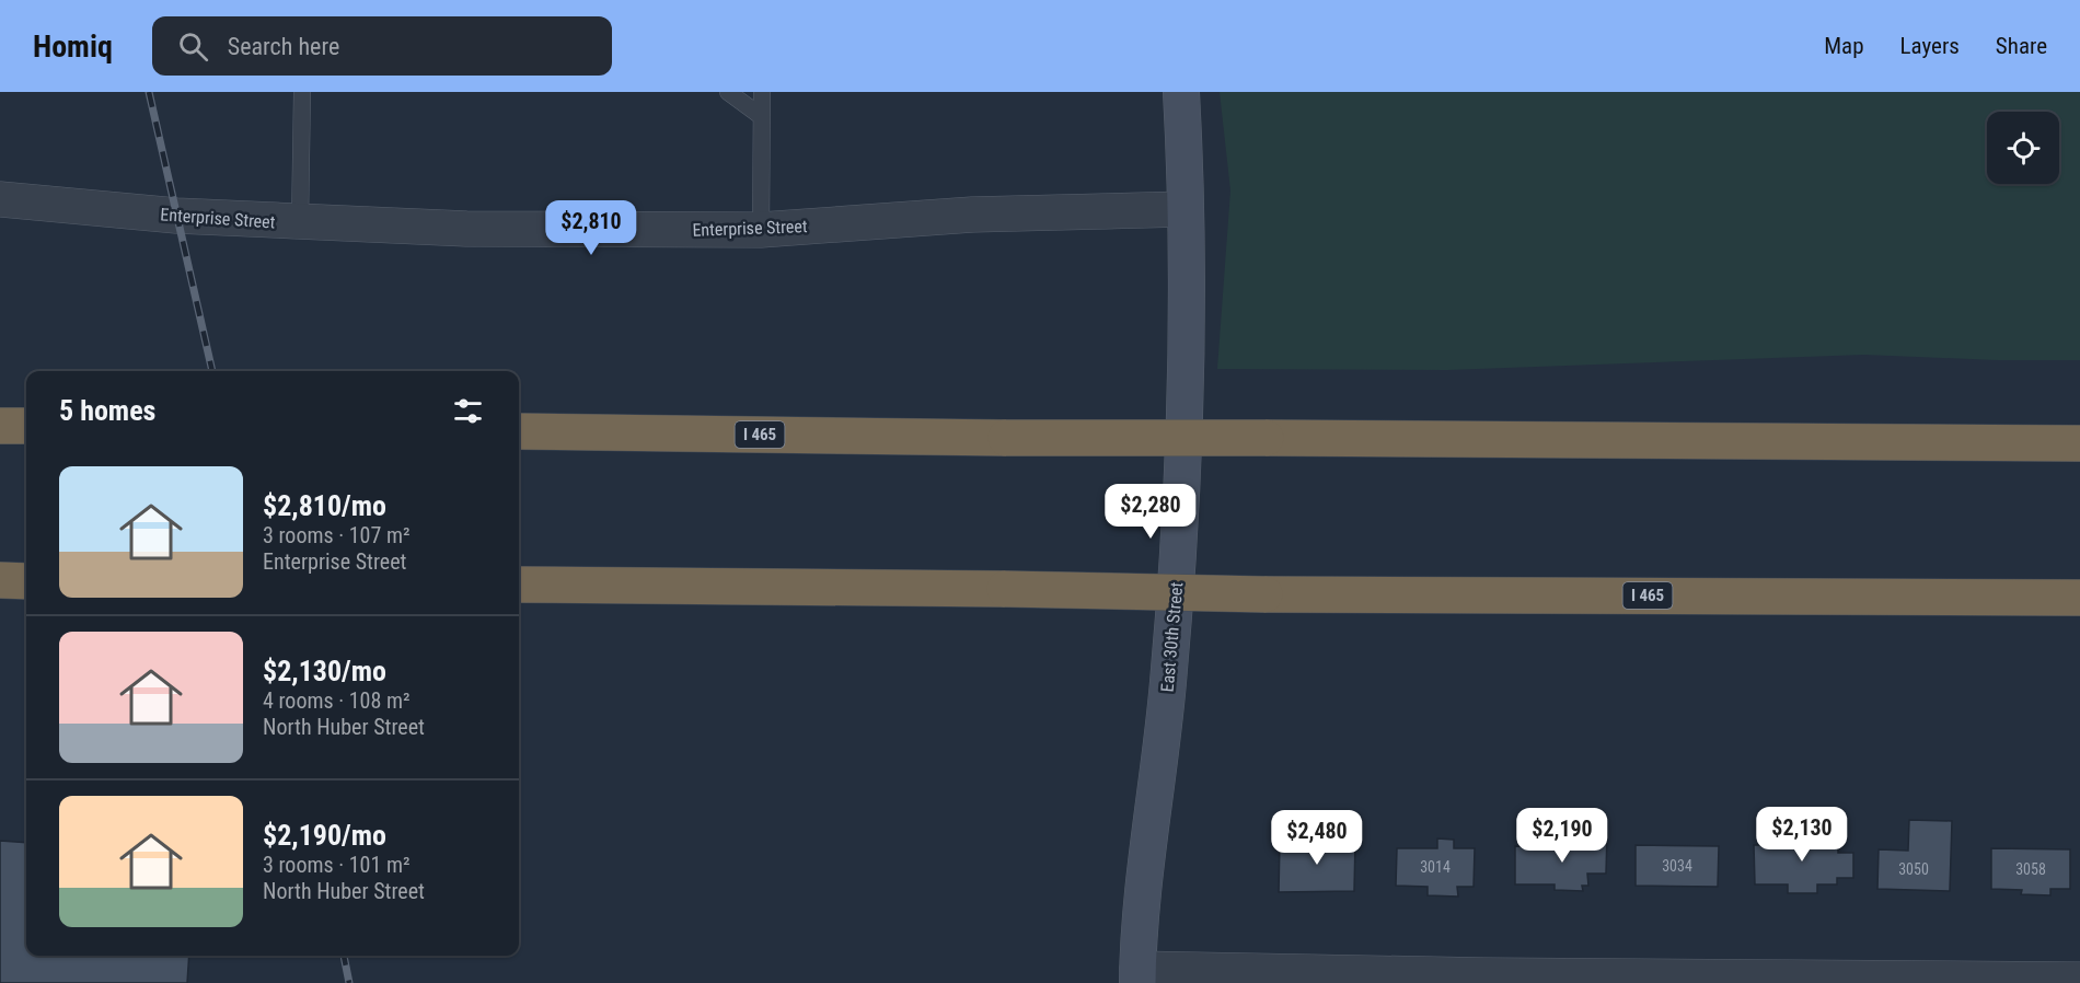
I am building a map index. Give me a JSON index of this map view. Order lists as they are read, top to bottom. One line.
{"streets":{"highway":["I 465"],"main road":["East 30th Street"],"street":["Enterprise Street"]},"crossings":[["Enterprise Street","East 30th Street"]],"house_numbers":["3034","3014","3050","3058"],"page":{"header":"Homiq","search":"Search here","nav":["Map","Layers","Share"],"price":["$2,810","$2,280","$2,130","$2,190","$2,480"],"heading":"5 homes","list":[{"name":"$2,810/mo","note":"3 rooms · 107 m² · Enterprise Street"},{"name":"$2,130/mo","note":"4 rooms · 108 m² · North Huber Street"},{"name":"$2,190/mo","note":"3 rooms · 101 m² · North Huber Street"}]}}
